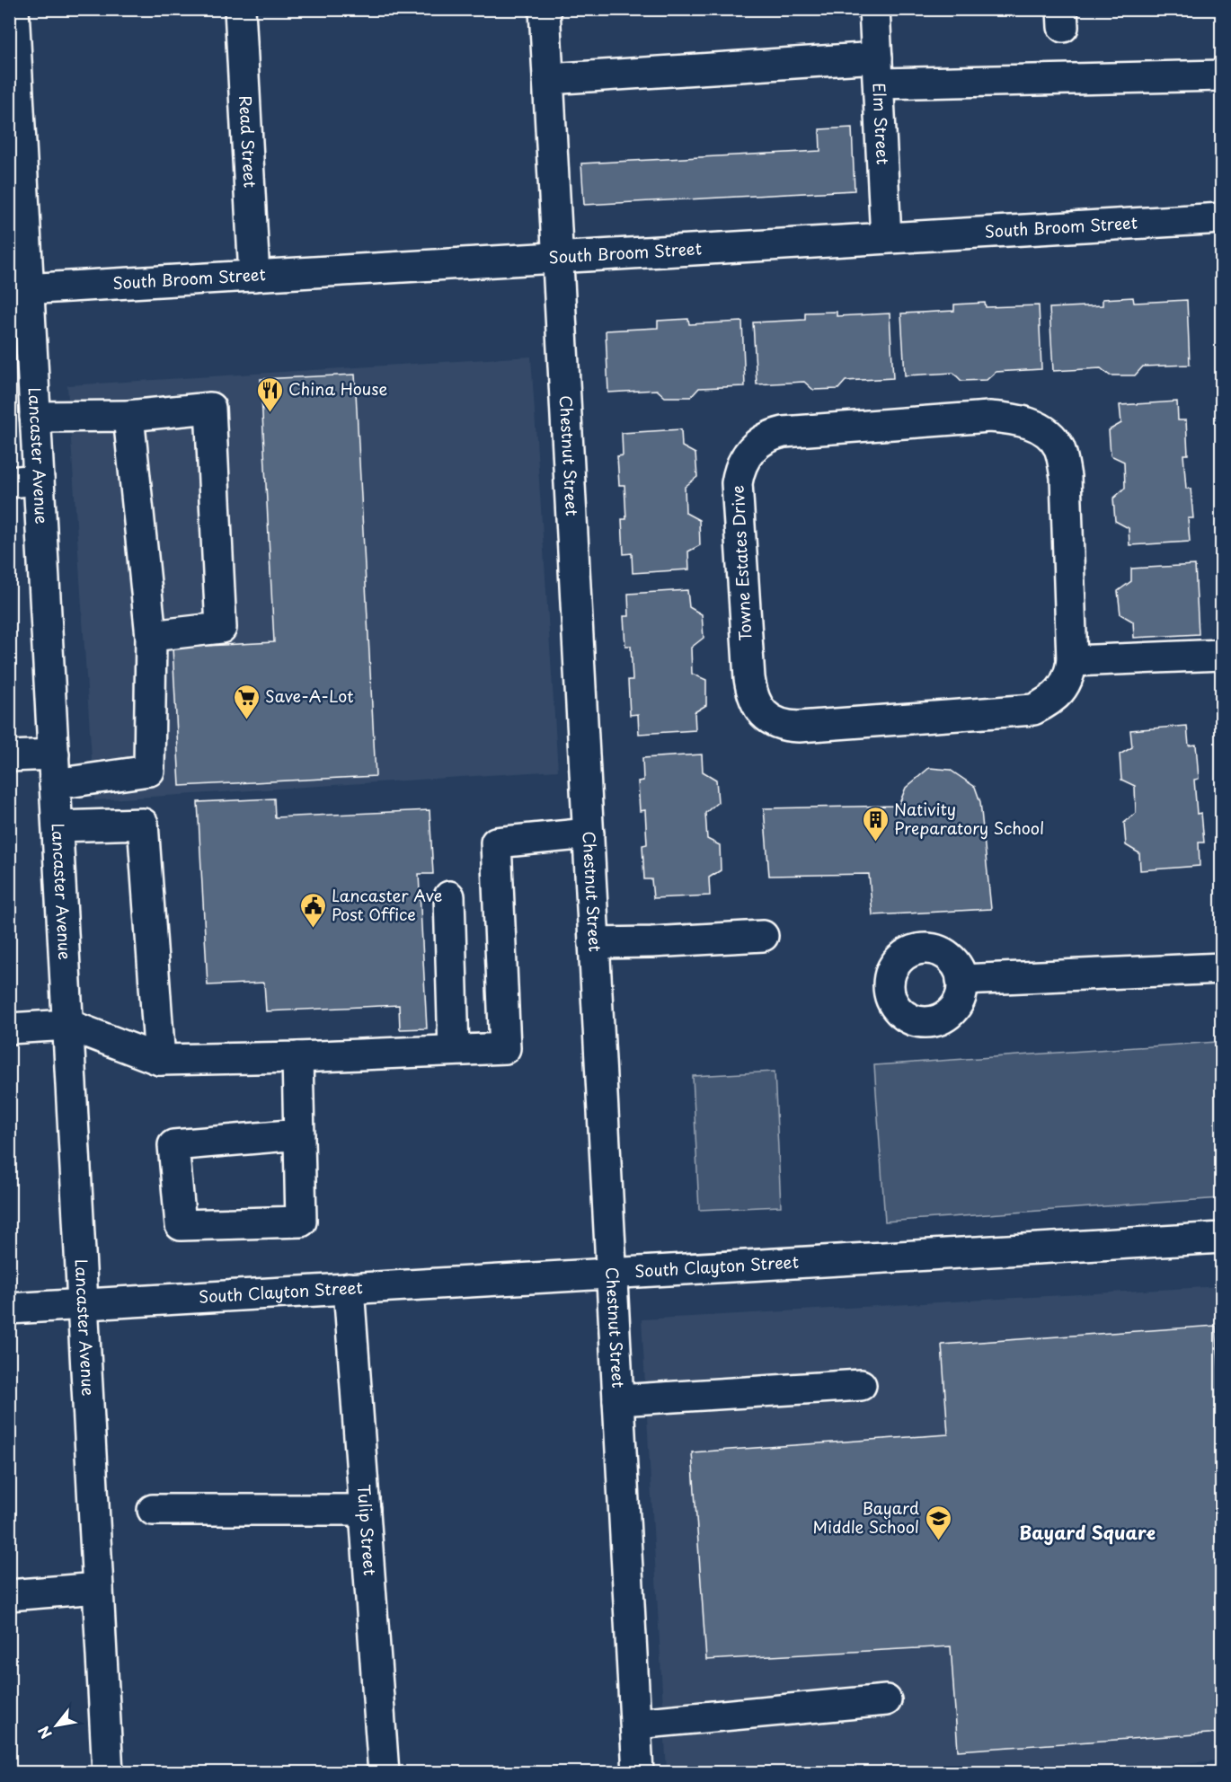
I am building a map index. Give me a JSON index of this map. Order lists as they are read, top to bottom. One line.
{"streets":{"street":["Elm Street","Read Street","South Broom Street","Lancaster Avenue","Chestnut Street","Towne Estates Drive","South Clayton Street","Tulip Street"]},"crossings":[["Elm Street","South Broom Street"],["Read Street","South Broom Street"],["South Broom Street","Lancaster Avenue"],["South Broom Street","Chestnut Street"],["Lancaster Avenue","South Clayton Street"],["Chestnut Street","South Clayton Street"],["South Clayton Street","Tulip Street"]],"districts":["Bayard Square"],"places":{"restaurant":["China House"],"supermarket":["Save-A-Lot"],"building":["Nativity Preparatory School"],"public building":["Lancaster Ave Post Office"],"school or university":["Bayard Middle School"]},"north":"bottom left"}
